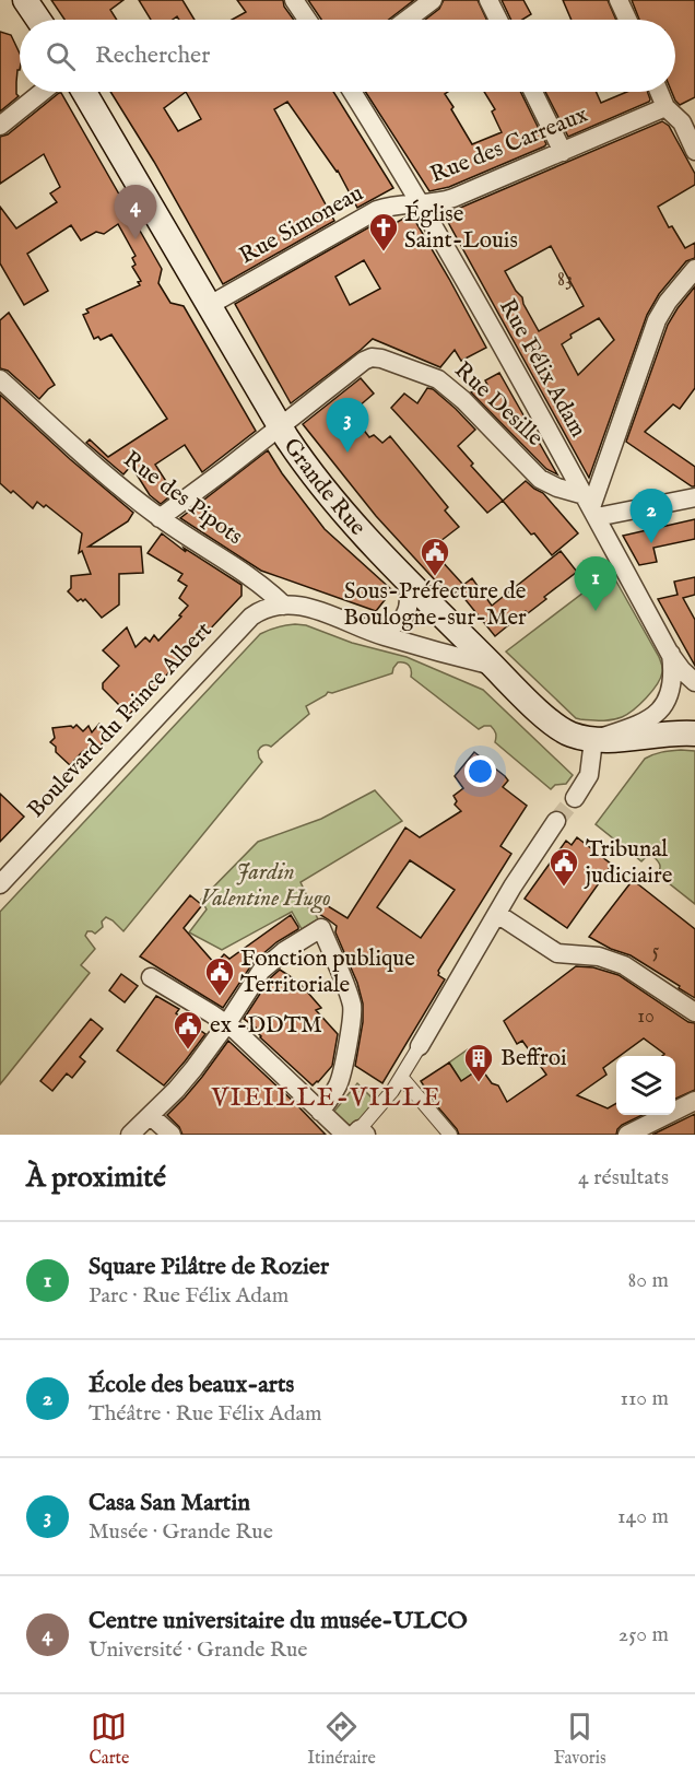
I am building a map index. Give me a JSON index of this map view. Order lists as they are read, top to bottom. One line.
{"streets":{"main road":["Grande Rue"],"street":["Rue des Carreaux","Rue Simoneau","Rue Félix Adam","Rue Desille","Rue des Pipots","Boulevard du Prince Albert"]},"crossings":[["Rue des Carreaux","Rue Simoneau"],["Rue des Carreaux","Rue Félix Adam"],["Rue Simoneau","Rue Félix Adam"],["Rue Simoneau","Grande Rue"],["Rue Félix Adam","Rue Desille"],["Rue Desille","Grande Rue"],["Rue Desille","Rue des Pipots"],["Rue des Pipots","Boulevard du Prince Albert"]],"districts":["VIEILLE-VILLE"],"parks":["Jardin Valentine Hugo"],"places":{"church":["Église Saint-Louis"],"public building":["Sous-Préfecture de Boulogne-sur-Mer","Tribunal judiciaire","Fonction publique Territoriale","ex -DDTM"],"building":["Beffroi"]},"house_numbers":["83","5","10"],"page":{"search":"Rechercher","pins":["4","3","2","1"],"heading":["À proximité","4 résultats"],"list":[{"mark":"1","name":"Square Pilâtre de Rozier","note":"Parc · Rue Félix Adam","value":"80 m"},{"mark":"2","name":"École des beaux-arts","note":"Théâtre · Rue Félix Adam","value":"110 m"},{"mark":"3","name":"Casa San Martin","note":"Musée · Grande Rue","value":"140 m"},{"mark":"4","name":"Centre universitaire du musée-ULCO","note":"Université · Grande Rue","value":"250 m"}],"nav":["Carte","Itinéraire","Favoris"]}}
